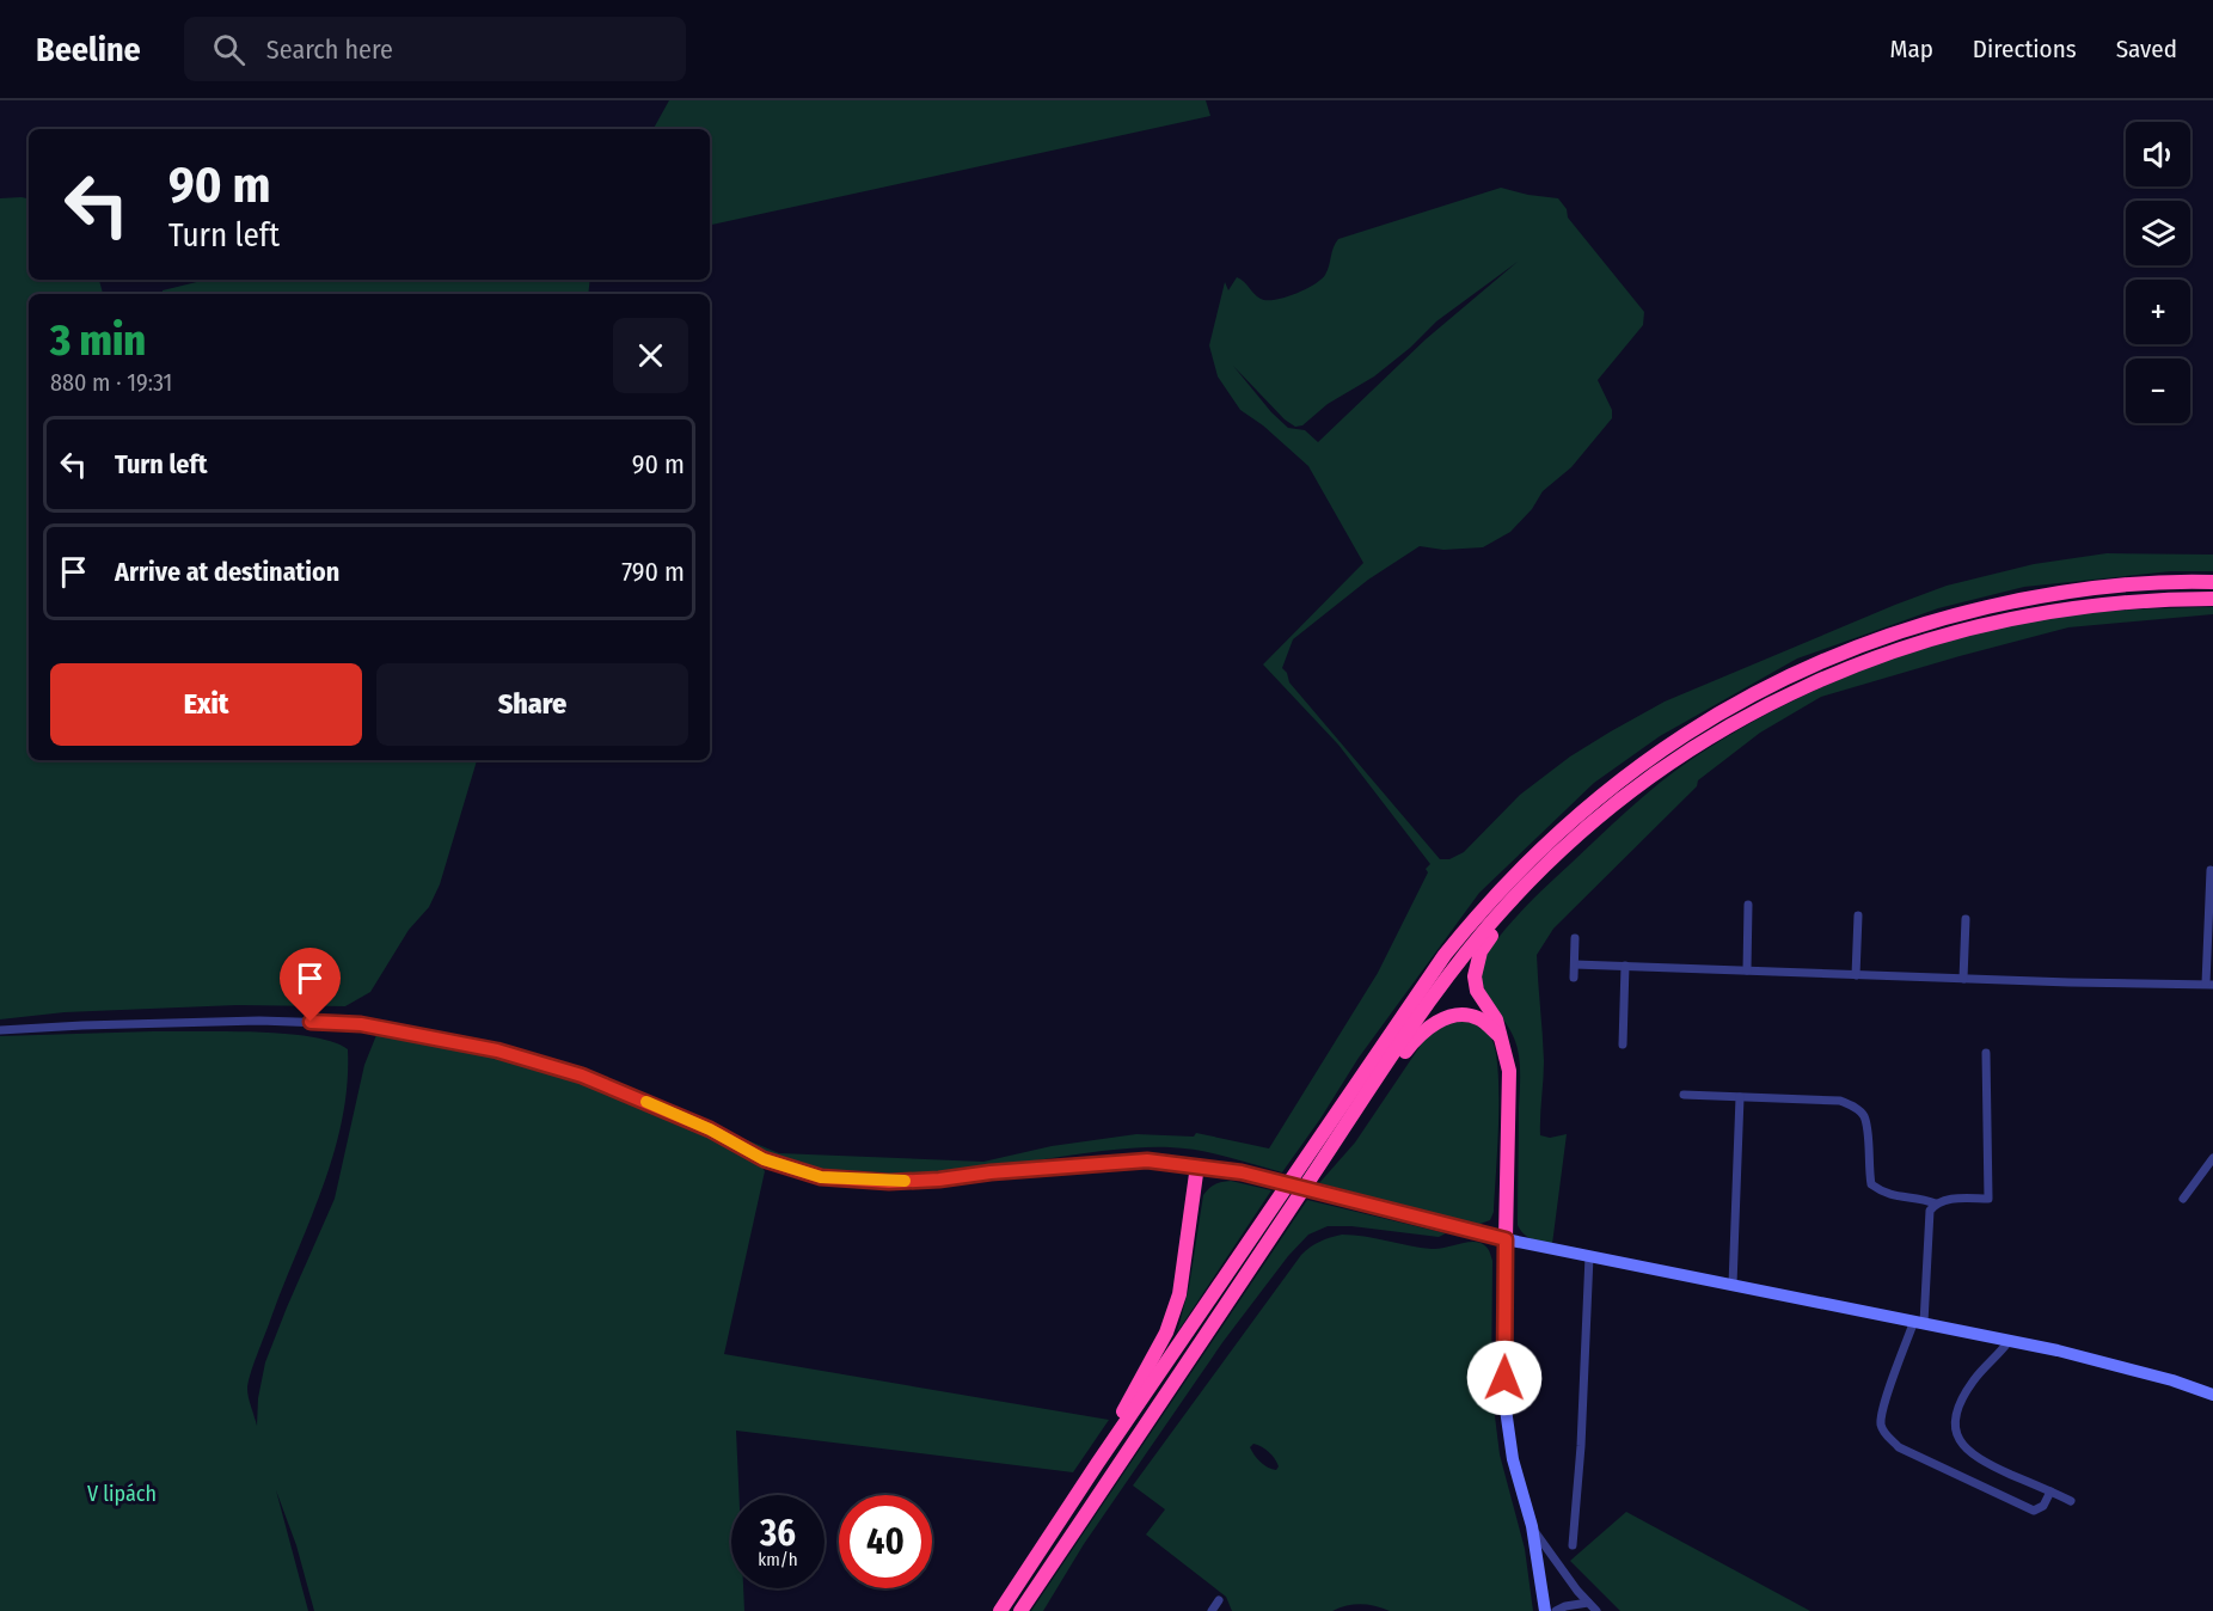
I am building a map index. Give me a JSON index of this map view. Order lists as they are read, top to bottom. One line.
{"parks":["V lipách"],"page":{"header":"Beeline","search":"Search here","nav":["Map","Directions","Saved"],"map_buttons":["+","−"],"turn":["90 m","Turn left"],"heading":["3 min","880 m · 19:31"],"list":[{"name":"Turn left","value":"90 m"},{"name":"Arrive at destination","value":"790 m"}],"buttons":["Exit","Share"],"speed":"36 km/h","limit":"40"}}
